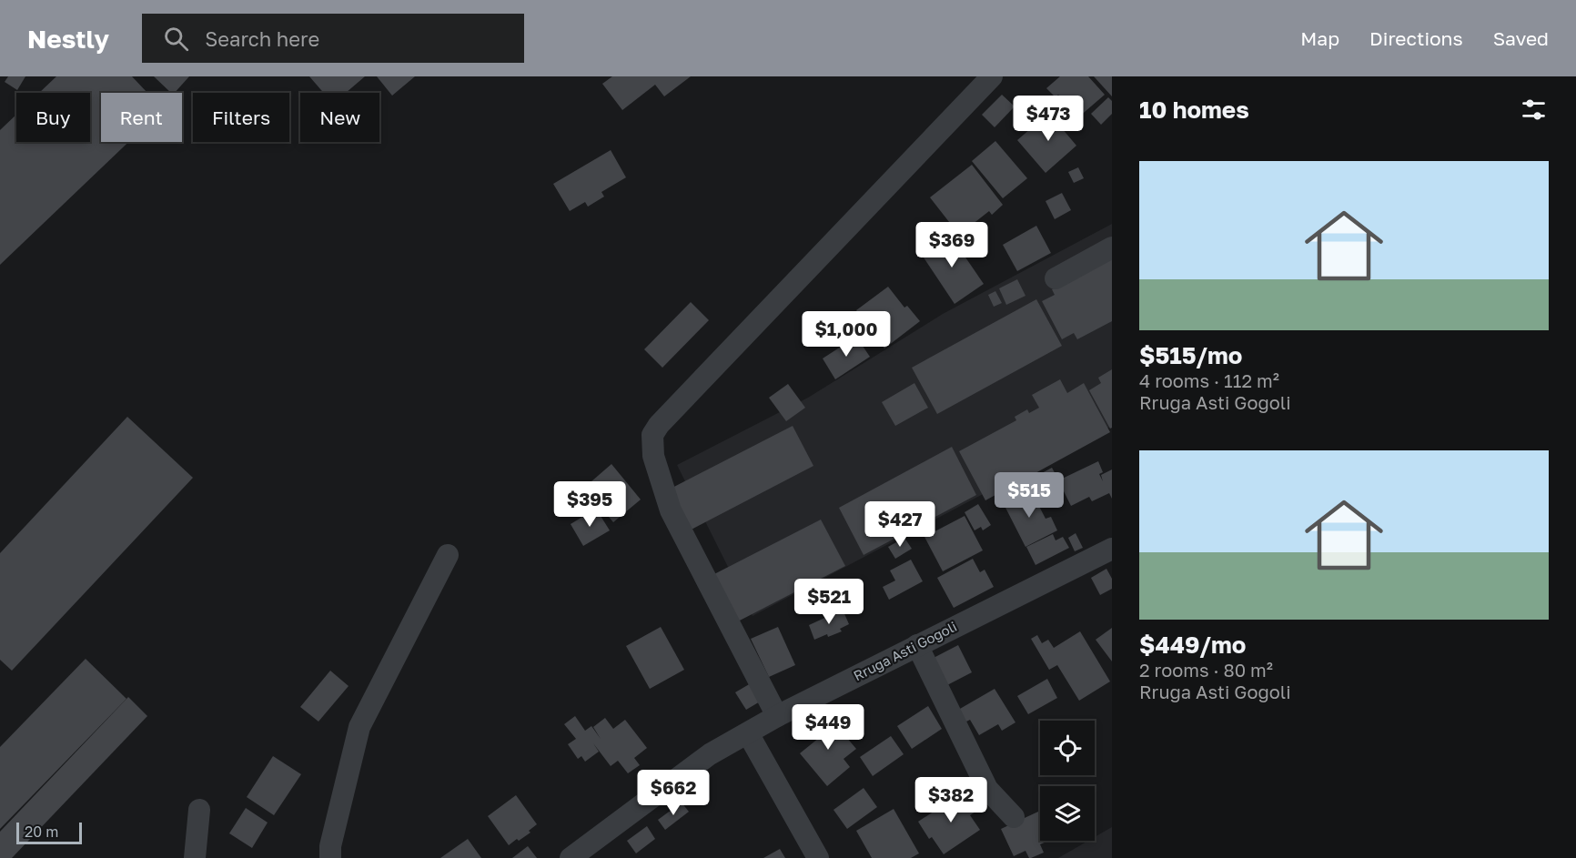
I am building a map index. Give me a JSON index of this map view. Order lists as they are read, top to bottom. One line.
{"streets":{"street":["Rruga Asti Gogoli"]},"scale_bar":"20 m","page":{"header":"Nestly","search":"Search here","nav":["Map","Directions","Saved"],"heading":"10 homes","chip":["Buy","Rent","Filters","New"],"price":["$473","$369","$1,000","$515","$395","$427","$521","$449","$662","$382"],"list":[{"name":"$515/mo","note":"4 rooms · 112 m² · Rruga Asti Gogoli"},{"name":"$449/mo","note":"2 rooms · 80 m² · Rruga Asti Gogoli"}],"scale":"20 m"}}
